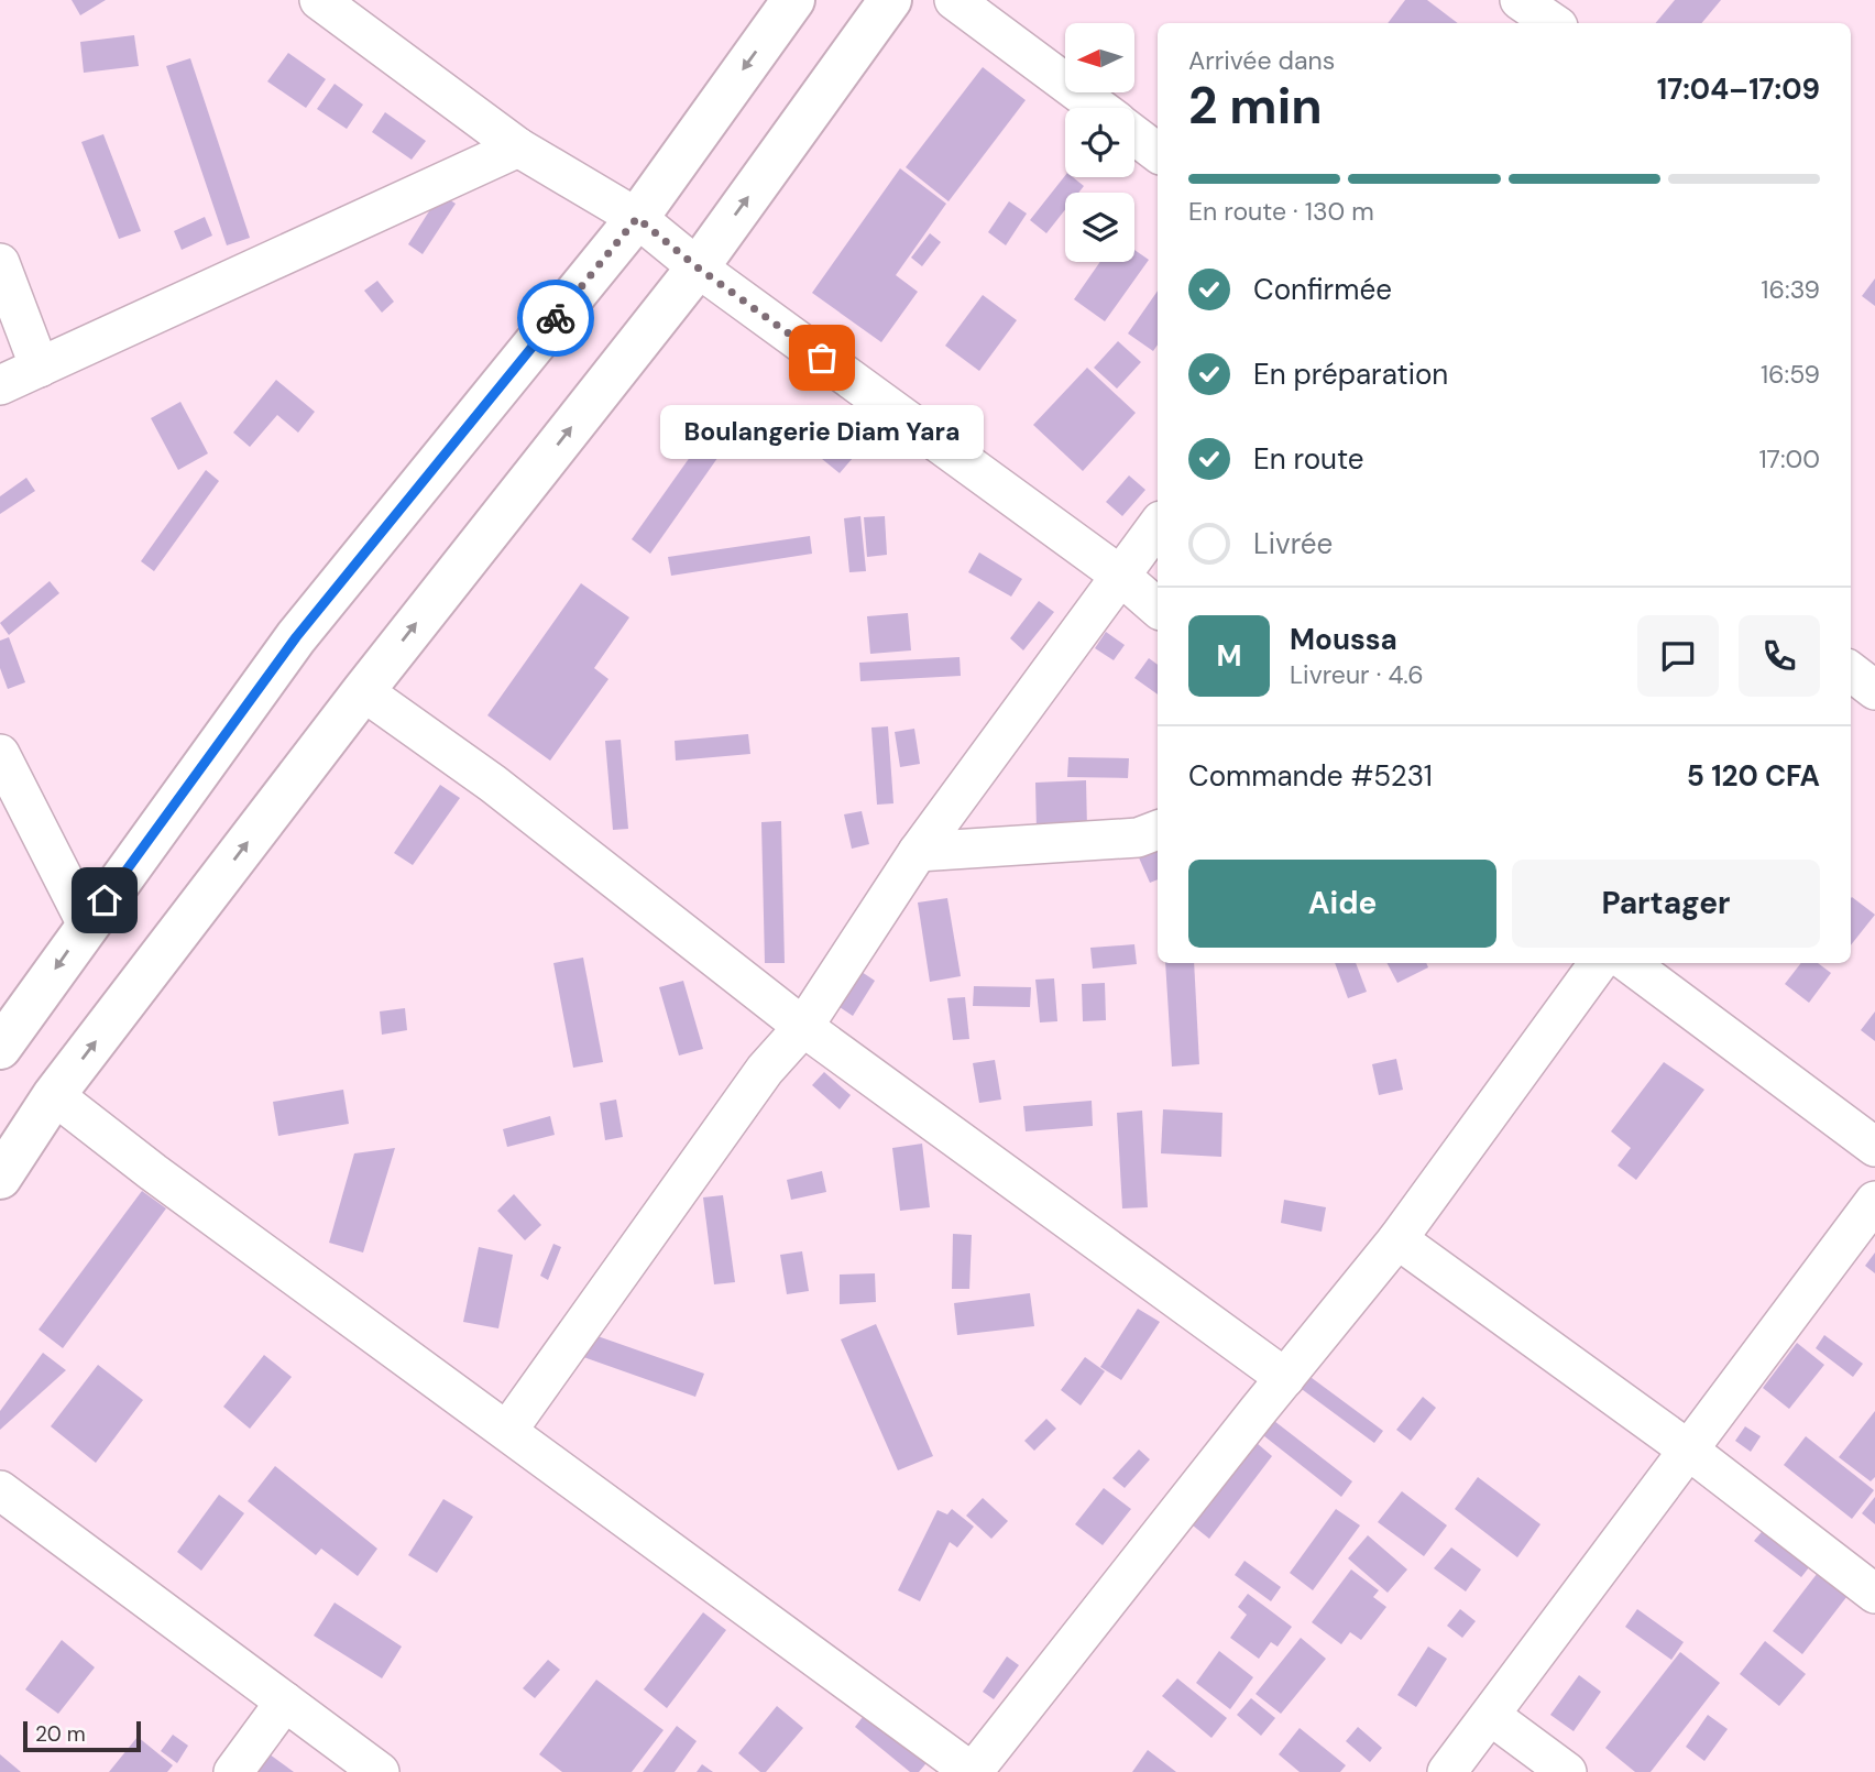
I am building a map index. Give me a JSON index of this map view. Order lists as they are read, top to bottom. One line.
{"places":["Boulangerie Diam Yara"],"scale_bar":"20 m","north":"left","page":{"heading":["2 min","Arrivée dans","17:04–17:09"],"panel":["Moussa","Livreur · 4.6","Commande #5231","5 120 CFA"],"bar":"En route · 130 m","list":[["Confirmée","16:39"],["En préparation","16:59"],["En route","17:00"],"Livrée"],"bubble":"Boulangerie Diam Yara","round":"M","buttons":["Aide","Partager"],"scale":"20 m"}}
